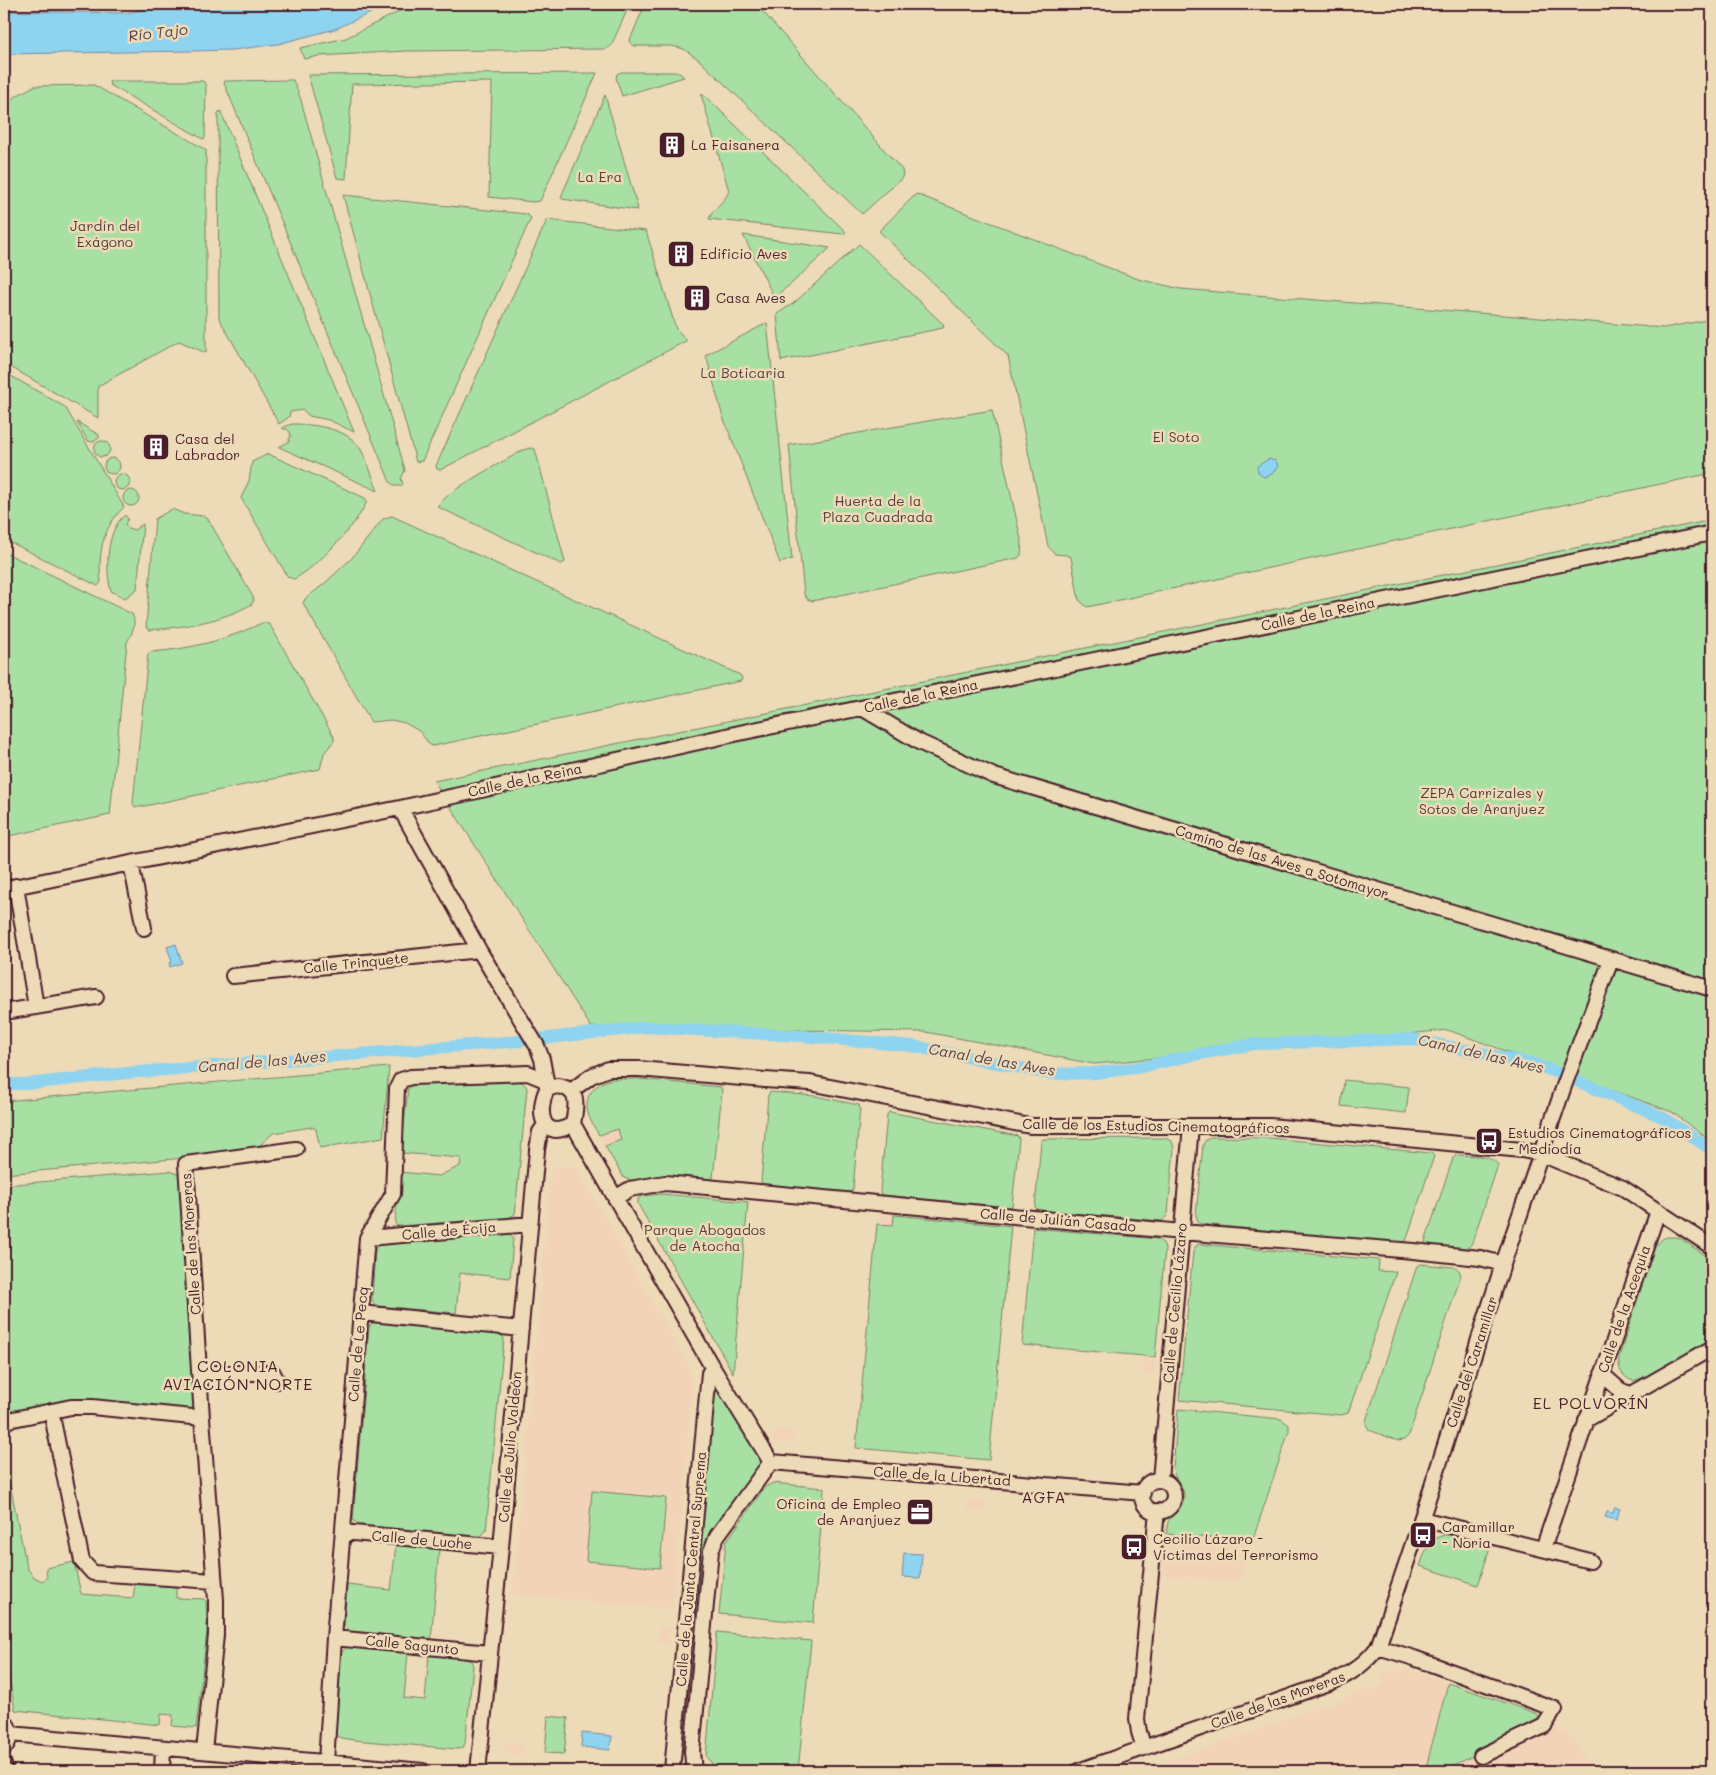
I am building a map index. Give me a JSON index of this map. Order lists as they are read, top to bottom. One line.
{"streets":{"street":["Calle de la Reina","Camino de las Aves a Sotomayor","Calle Trinquete","Calle de los Estudios Cinematográficos","Calle de Julián Casado","Calle de Écija","Calle de las Moreras","Calle de Cecilio Lázaro","Calle de la Acequia","Calle de Le Pecq","Calle del Caramillar","Calle de Julio Valdeón","Calle de la Libertad","Calle de Luohe","Calle de la Junta Central Suprema","Calle Sagunto"]},"crossings":[["Calle de la Reina","Camino de las Aves a Sotomayor"],["Camino de las Aves a Sotomayor","Calle del Caramillar"],["Calle de los Estudios Cinematográficos","Calle de Cecilio Lázaro"],["Calle de los Estudios Cinematográficos","Calle de la Acequia"],["Calle de los Estudios Cinematográficos","Calle de Le Pecq"],["Calle de los Estudios Cinematográficos","Calle del Caramillar"],["Calle de los Estudios Cinematográficos","Calle de Julio Valdeón"],["Calle de Julián Casado","Calle de Cecilio Lázaro"],["Calle de Julián Casado","Calle del Caramillar"],["Calle de Écija","Calle de Le Pecq"],["Calle de Écija","Calle de Julio Valdeón"],["Calle de las Moreras","Calle del Caramillar"],["Calle de Cecilio Lázaro","Calle de la Libertad"],["Calle de Le Pecq","Calle de Julio Valdeón"],["Calle de Le Pecq","Calle de Luohe"],["Calle de Le Pecq","Calle Sagunto"],["Calle de Julio Valdeón","Calle de Luohe"],["Calle de Julio Valdeón","Calle Sagunto"],["Calle de la Libertad","Calle de la Junta Central Suprema"]],"districts":["COLONIA AVIACIÓN NORTE","EL POLVORÍN","AGFA"],"water":["Río Tajo","Canal de las Aves"],"parks":["La Era","Jardín del Exágono","La Boticaria","El Soto","Huerta de la Plaza Cuadrada","ZEPA Carrizales y Sotos de Aranjuez","Parque Abogados de Atocha"],"places":{"building":["La Faisanera","Edificio Aves","Casa Aves","Casa del Labrador"],"bus stop":["Estudios Cinematográficos - Mediodía","Caramillar - Noria","Cecilio Lázaro - Víctimas del Terrorismo"],"office":["Oficina de Empleo de Aranjuez"]}}
